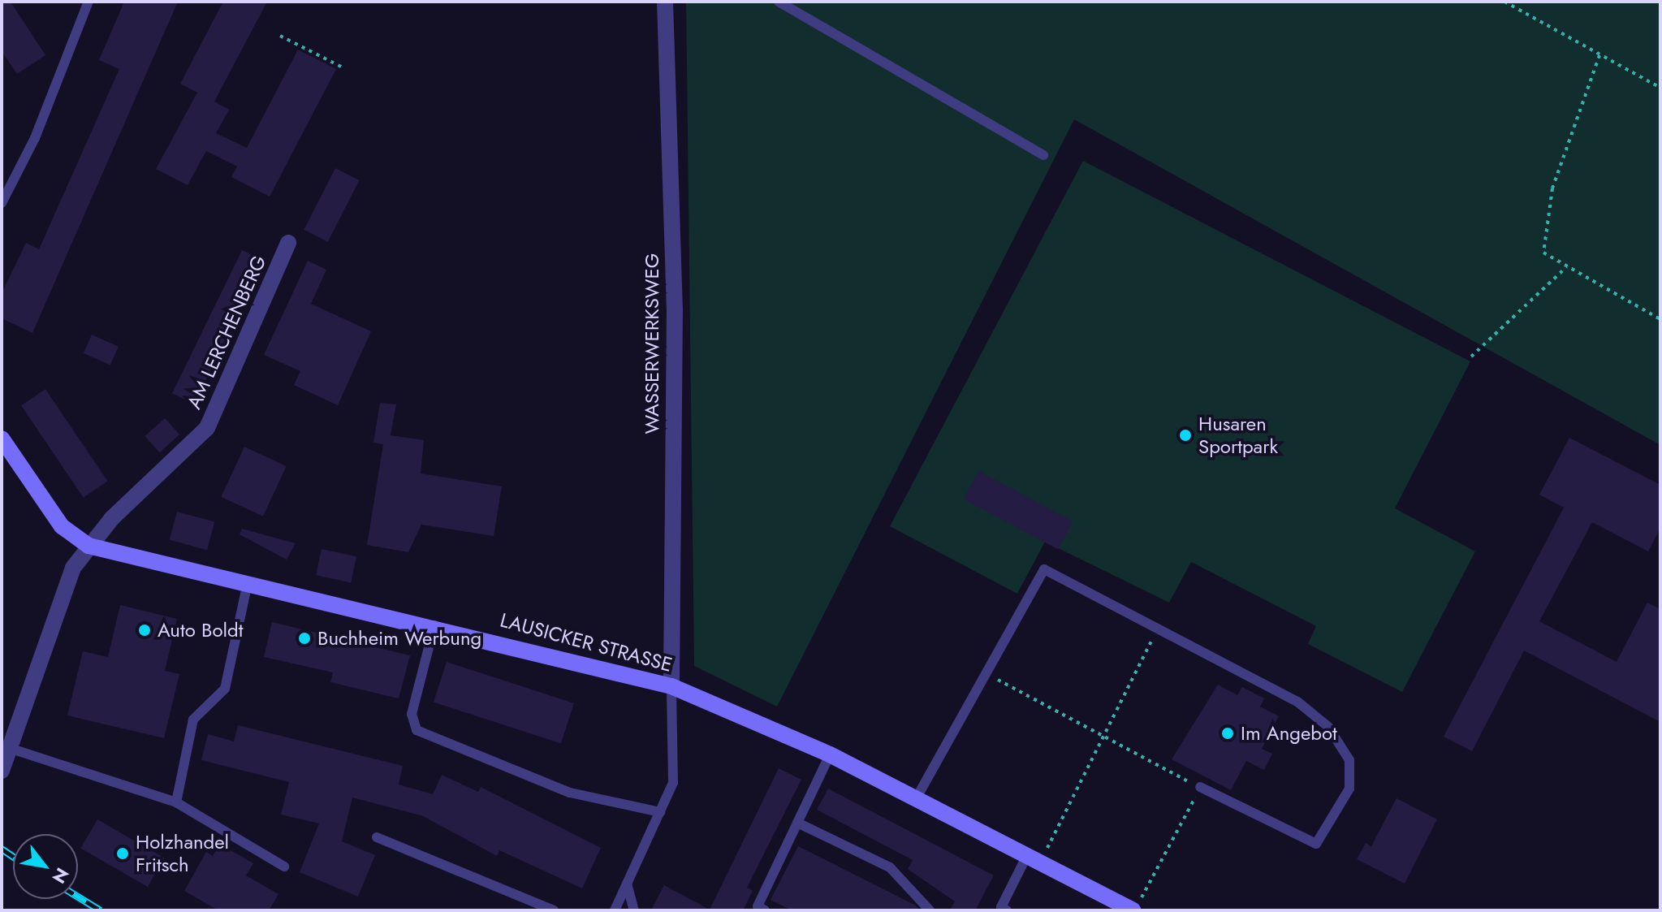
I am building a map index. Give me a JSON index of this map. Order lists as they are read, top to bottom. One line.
{"streets":{"main road":["LAUSICKER STRASSE"],"street":["AM LERCHENBERG","WASSERWERKSWEG"]},"crossings":[["AM LERCHENBERG","LAUSICKER STRASSE"],["WASSERWERKSWEG","LAUSICKER STRASSE"]],"places":["Husaren Sportpark","Auto Boldt","Buchheim Werbung","Im Angebot","Holzhandel Fritsch"],"north":"bottom right"}
